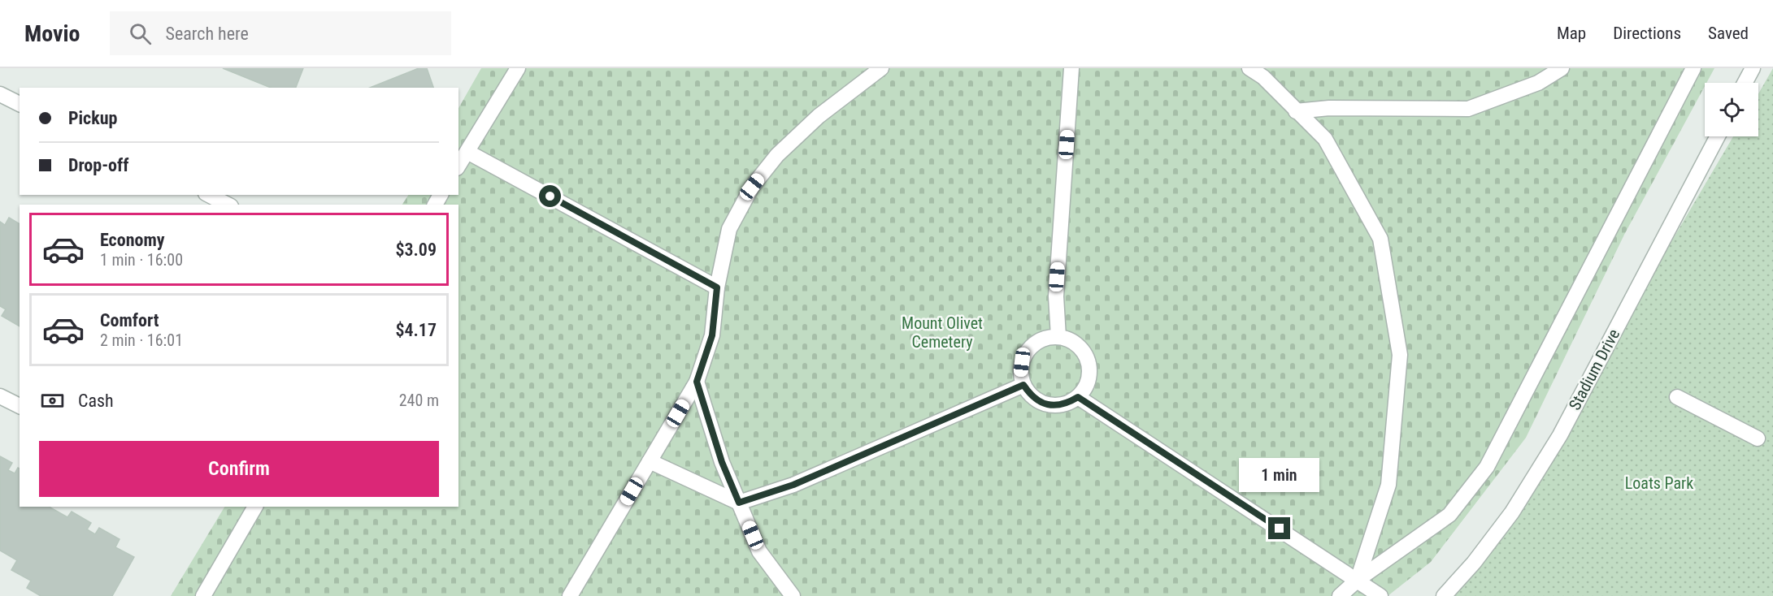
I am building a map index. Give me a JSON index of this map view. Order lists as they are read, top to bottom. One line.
{"streets":{"street":["Stadium Drive"]},"parks":["Mount Olivet Cemetery","Loats Park"],"page":{"header":"Movio","search":"Search here","nav":["Map","Directions","Saved"],"banner":["Pickup","Drop-off"],"list":[{"name":"Economy","note":"1 min · 16:00","value":"$3.09"},{"name":"Comfort","note":"2 min · 16:01","value":"$4.17"}],"pay":["Cash","240 m"],"buttons":"Confirm","bubble":"1 min"}}
